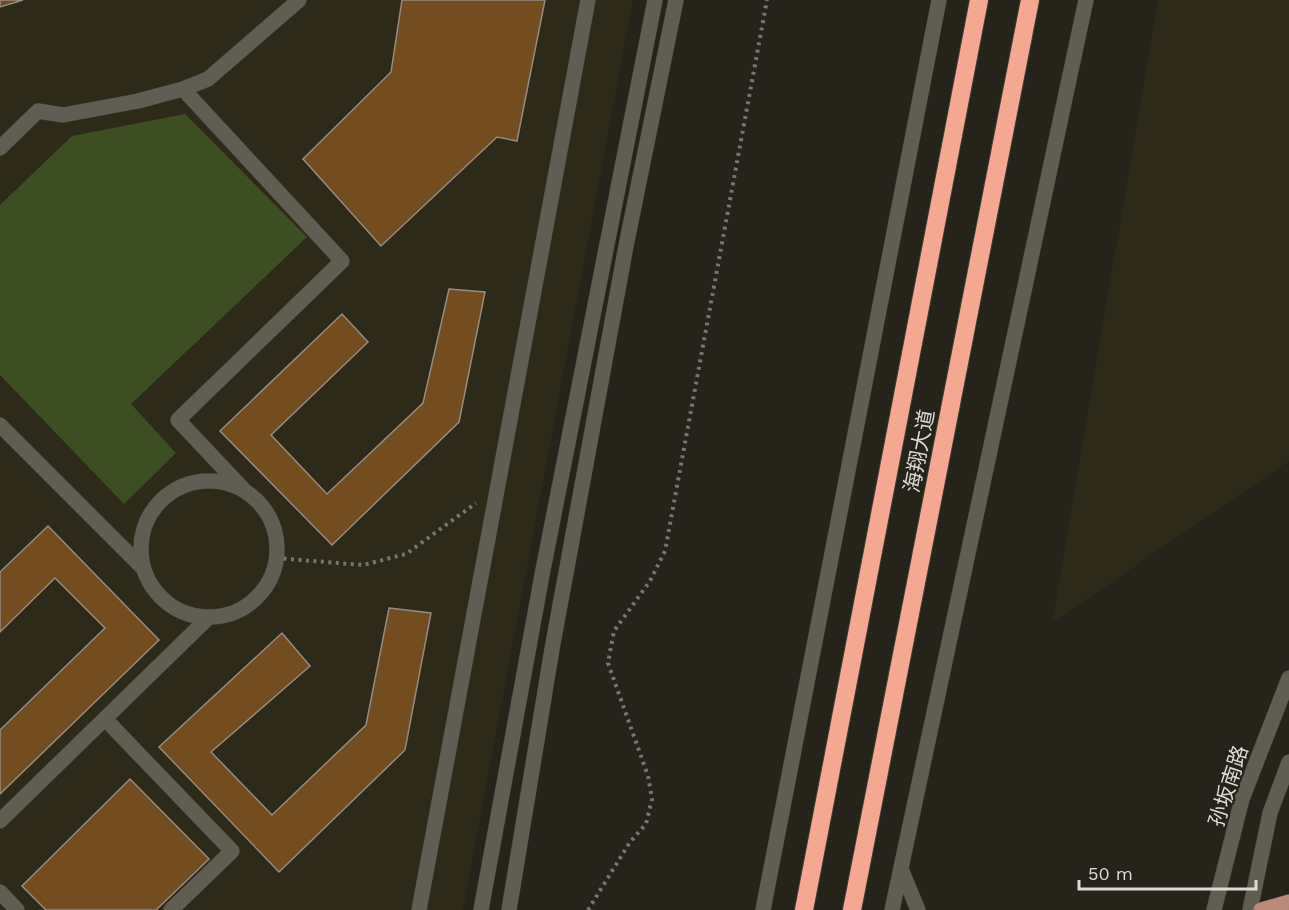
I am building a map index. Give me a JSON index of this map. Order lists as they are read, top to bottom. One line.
{"streets":{"highway":["海翔大道"],"street":["孙坂南路"]},"scale_bar":"50 m"}
